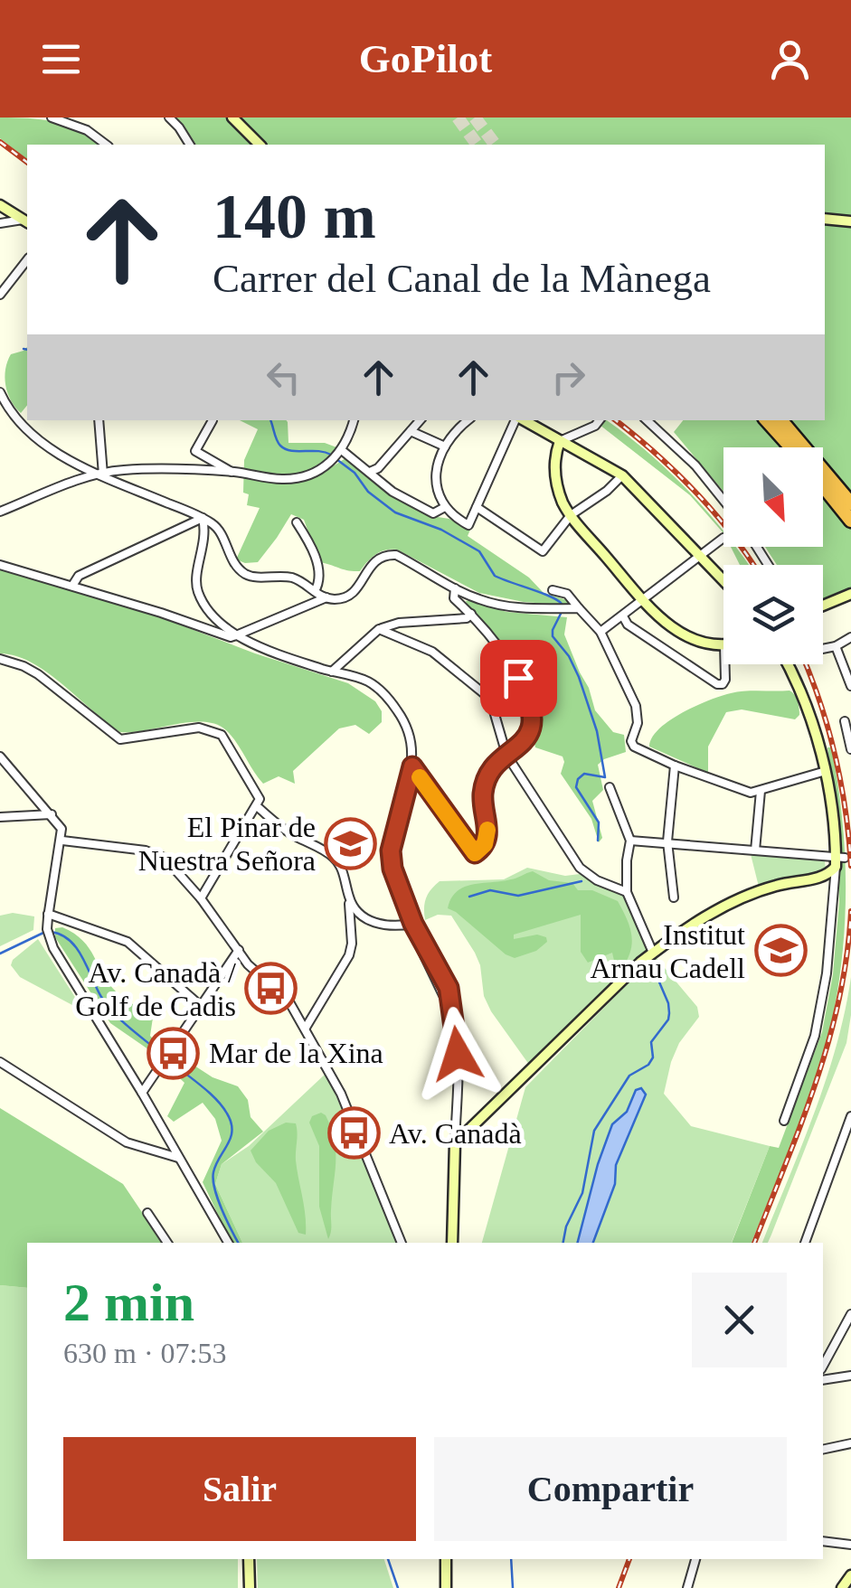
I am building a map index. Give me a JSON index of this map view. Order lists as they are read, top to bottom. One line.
{"places":{"school or university":["El Pinar de Nuestra Señora","Institut Arnau Cadell"],"bus stop":["Av. Canadà / Golf de Cadis","Mar de la Xina","Av. Canadà"]},"north":"bottom right","page":{"header":"GoPilot","turn":["140 m","Carrer del Canal de la Mànega"],"heading":["2 min","630 m · 07:53"],"buttons":["Salir","Compartir"]}}
